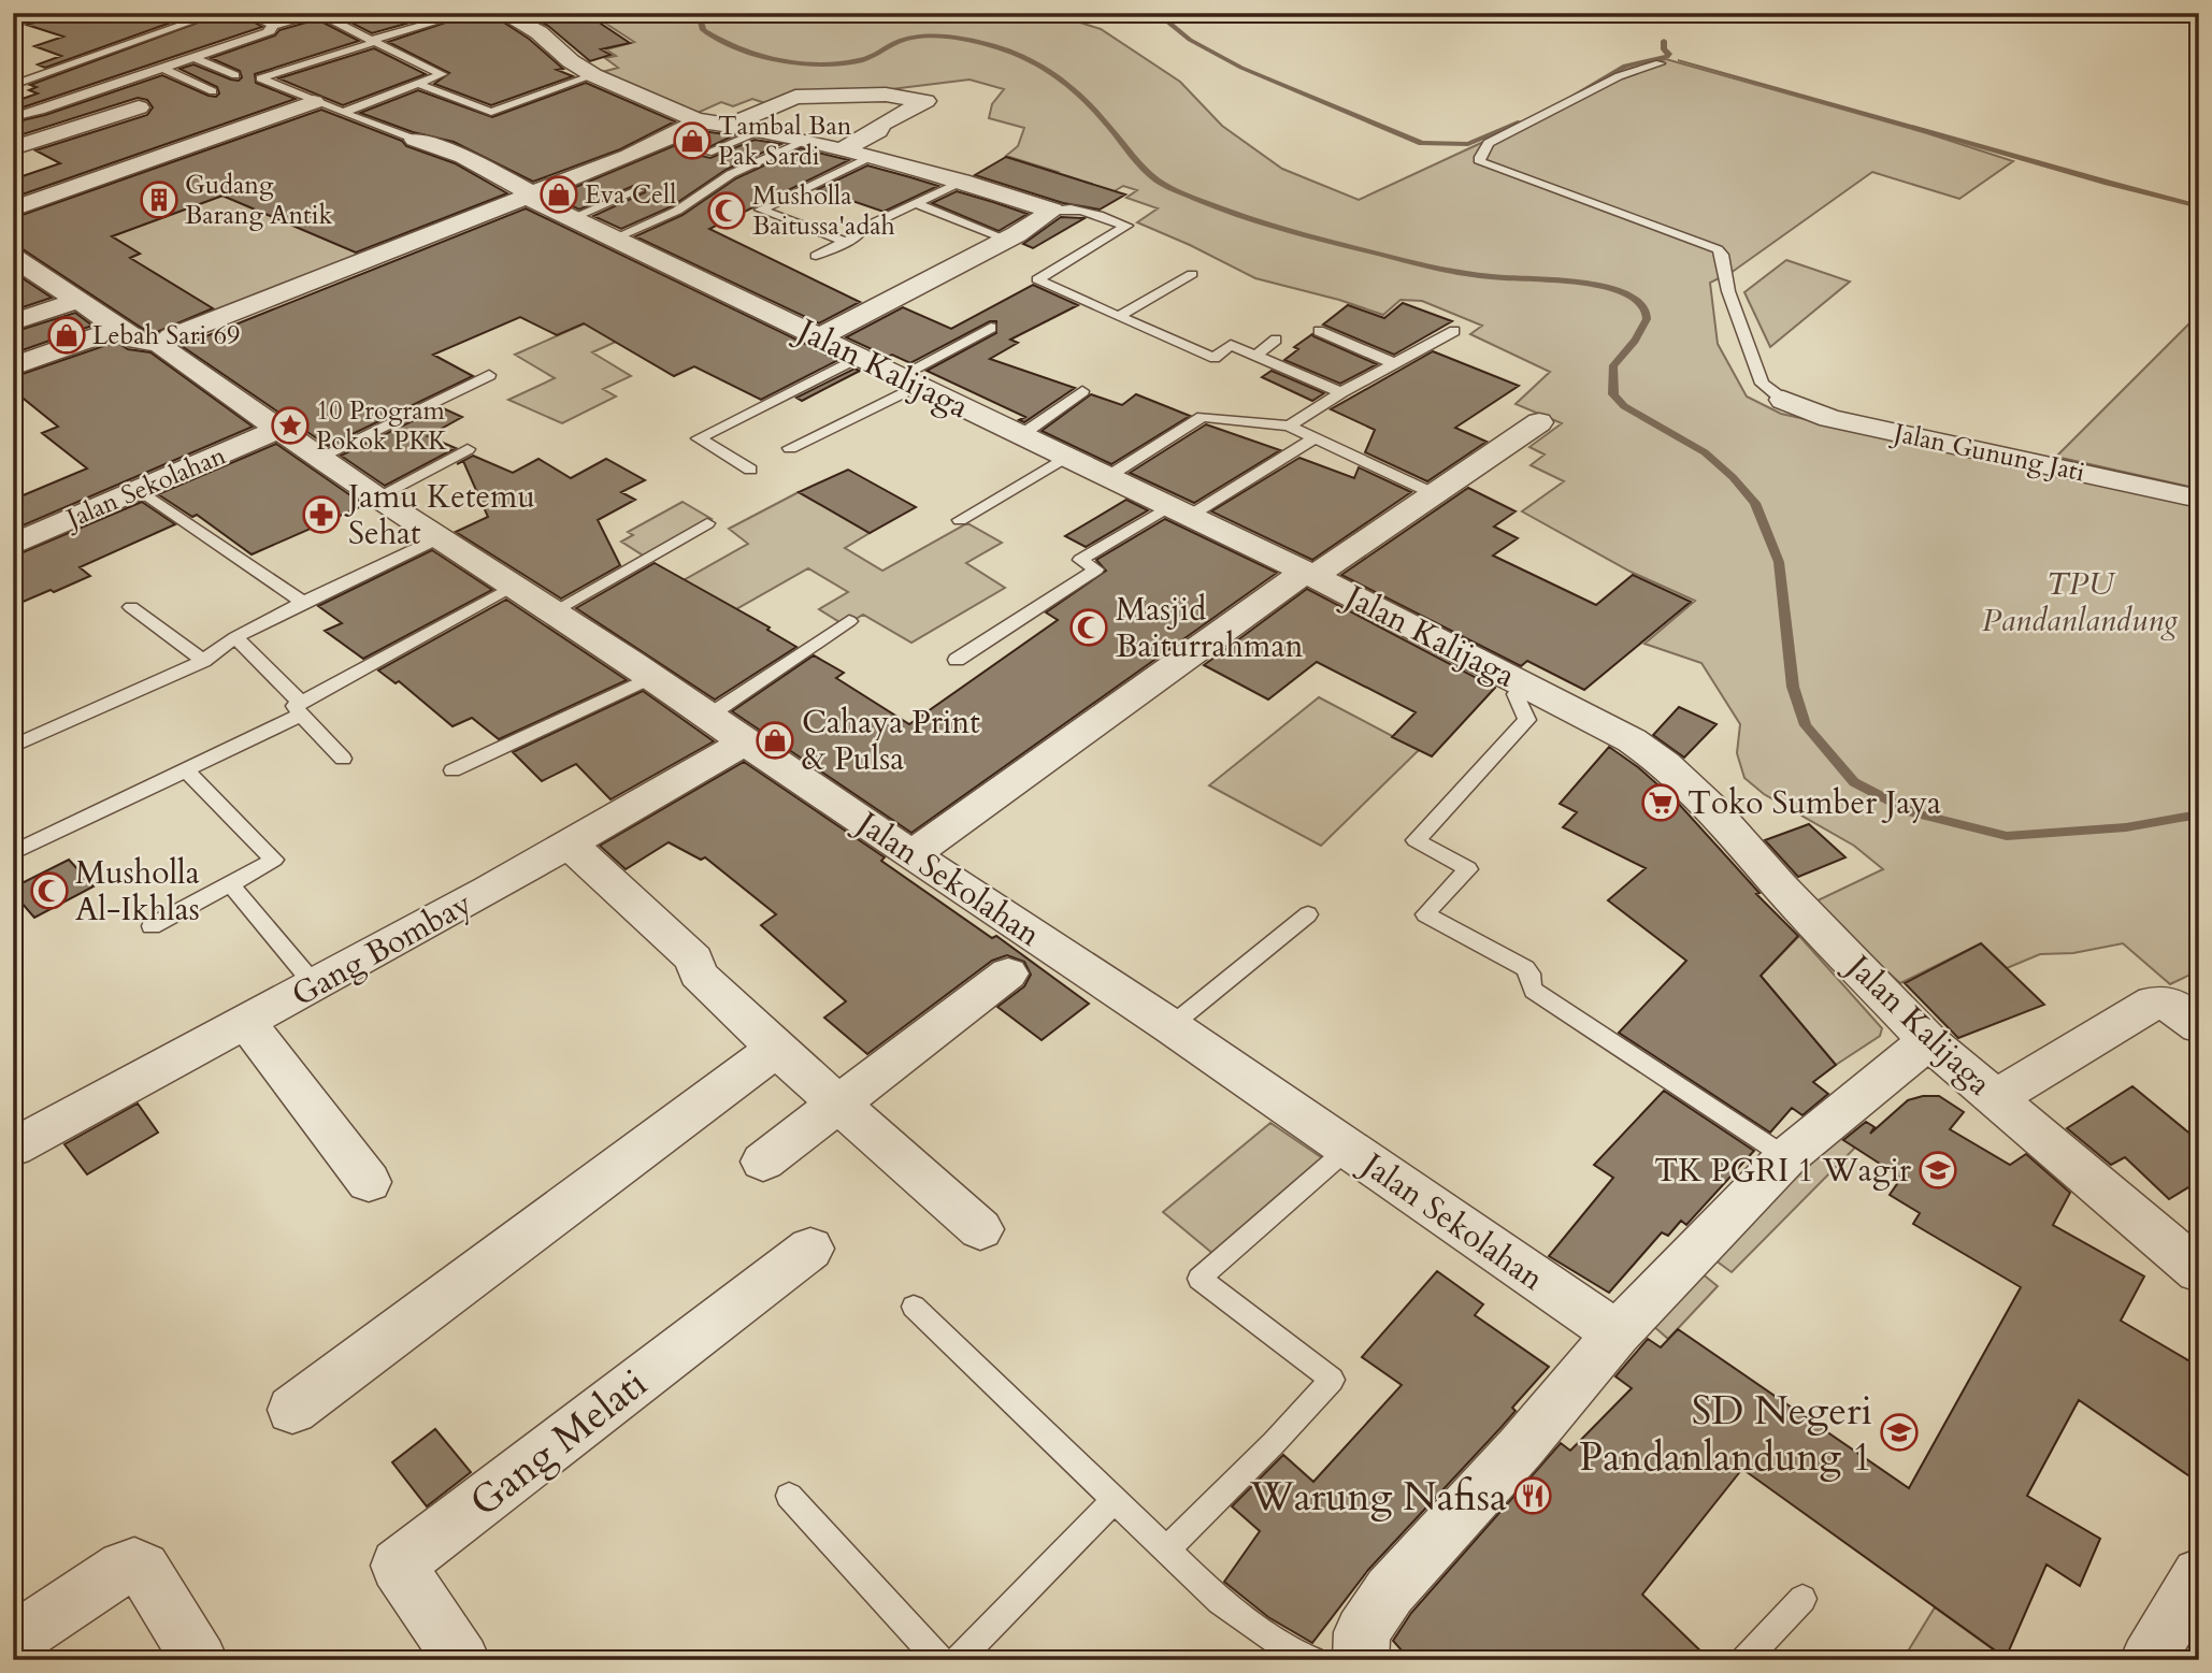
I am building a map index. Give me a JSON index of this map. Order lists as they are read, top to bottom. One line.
{"streets":{"street":["Jalan Kalijaga","Jalan Gunung Jati","Jalan Sekolahan","Gang Bombay","Gang Melati"]},"crossings":[["Jalan Sekolahan","Gang Bombay"]],"parks":["TPU Pandanlandung"],"places":{"shop":["Tambal Ban Pak Sardi","Eva Cell","Lebah Sari 69","Cahaya Print & Pulsa"],"building":["Gudang Barang Antik"],"mosque":["Musholla Baitussa'adah","Masjid Baiturrahman","Musholla Al-Ikhlas"],"place":["10 Program Pokok PKK"],"pharmacy":["Jamu Ketemu Sehat"],"supermarket":["Toko Sumber Jaya"],"school or university":["TK PGRI 1 Wagir","SD Negeri Pandanlandung 1"],"restaurant":["Warung Nafisa"]}}
